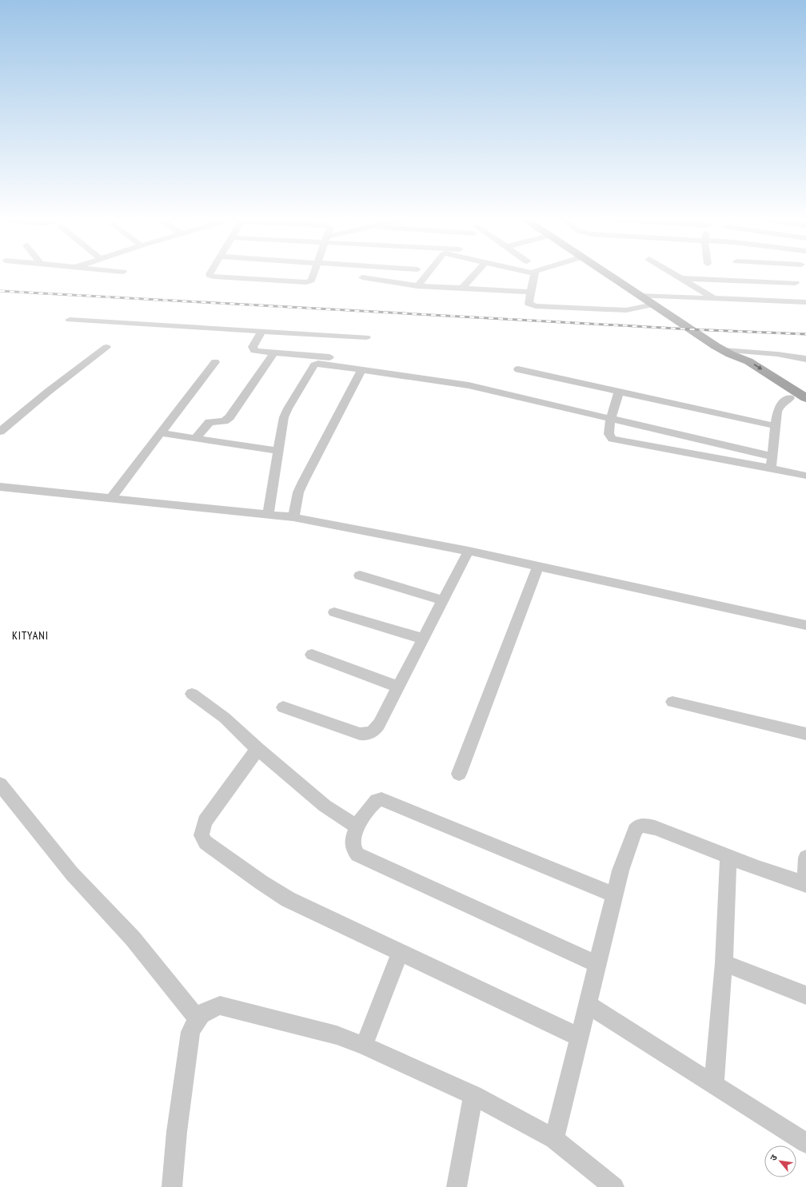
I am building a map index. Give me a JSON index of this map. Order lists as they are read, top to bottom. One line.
{"districts":["KITYANI"],"north":"top left"}
